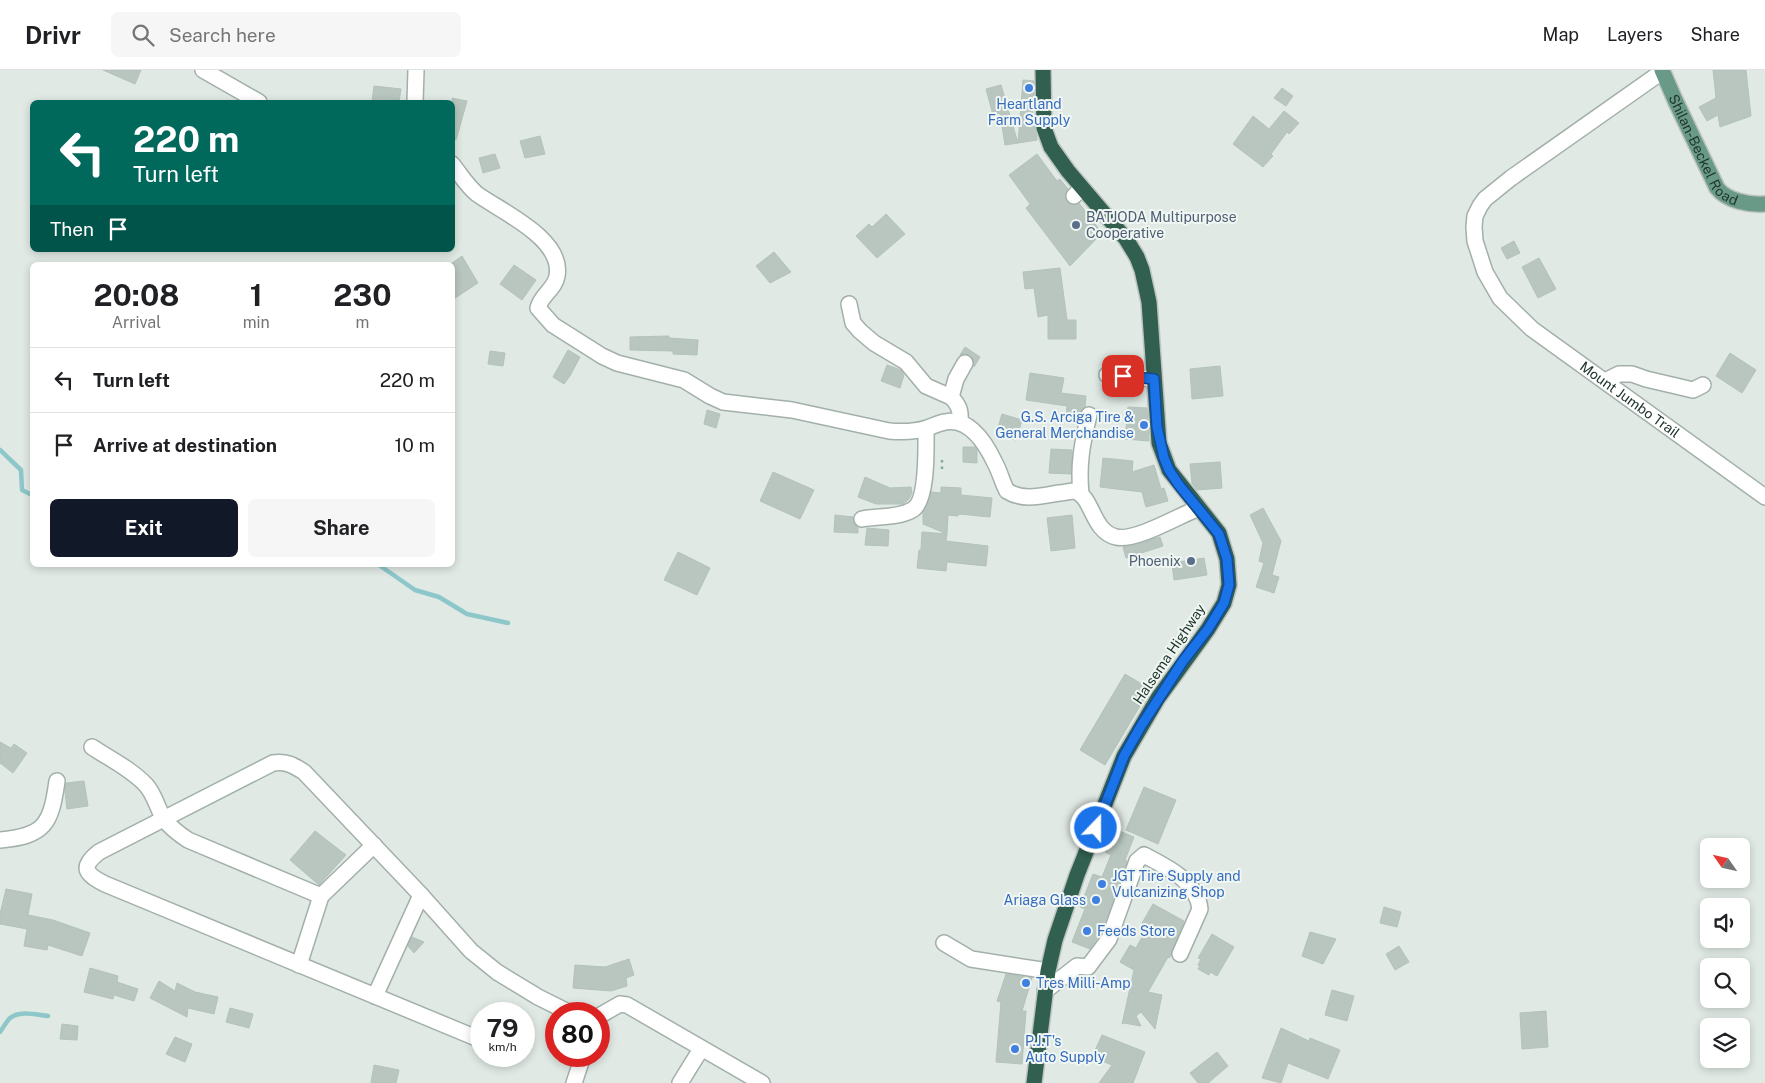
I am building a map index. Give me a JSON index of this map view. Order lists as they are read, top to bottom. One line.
{"streets":{"highway":["Halsema Highway"],"main road":["Shilan-Beckel Road"],"street":["Mount Jumbo Trail"]},"crossings":[["Shilan-Beckel Road","Mount Jumbo Trail"]],"places":["Heartland Farm Supply","BATJODA Multipurpose Cooperative","G.S. Arciga Tire & General Merchandise","Phoenix","JGT Tire Supply and Vulcanizing Shop","Ariaga Glass","Feeds Store","Tres Milli-Amp","P.J.T's Auto Supply"],"north":"top left","page":{"header":"Drivr","search":"Search here","nav":["Map","Layers","Share"],"turn":["220 m","Turn left"],"then":"Then","eta":["20:08","Arrival","1","min","230","m"],"list":[{"name":"Turn left","value":"220 m"},{"name":"Arrive at destination","value":"10 m"}],"buttons":["Exit","Share"],"speed":"79 km/h","limit":"80"}}
